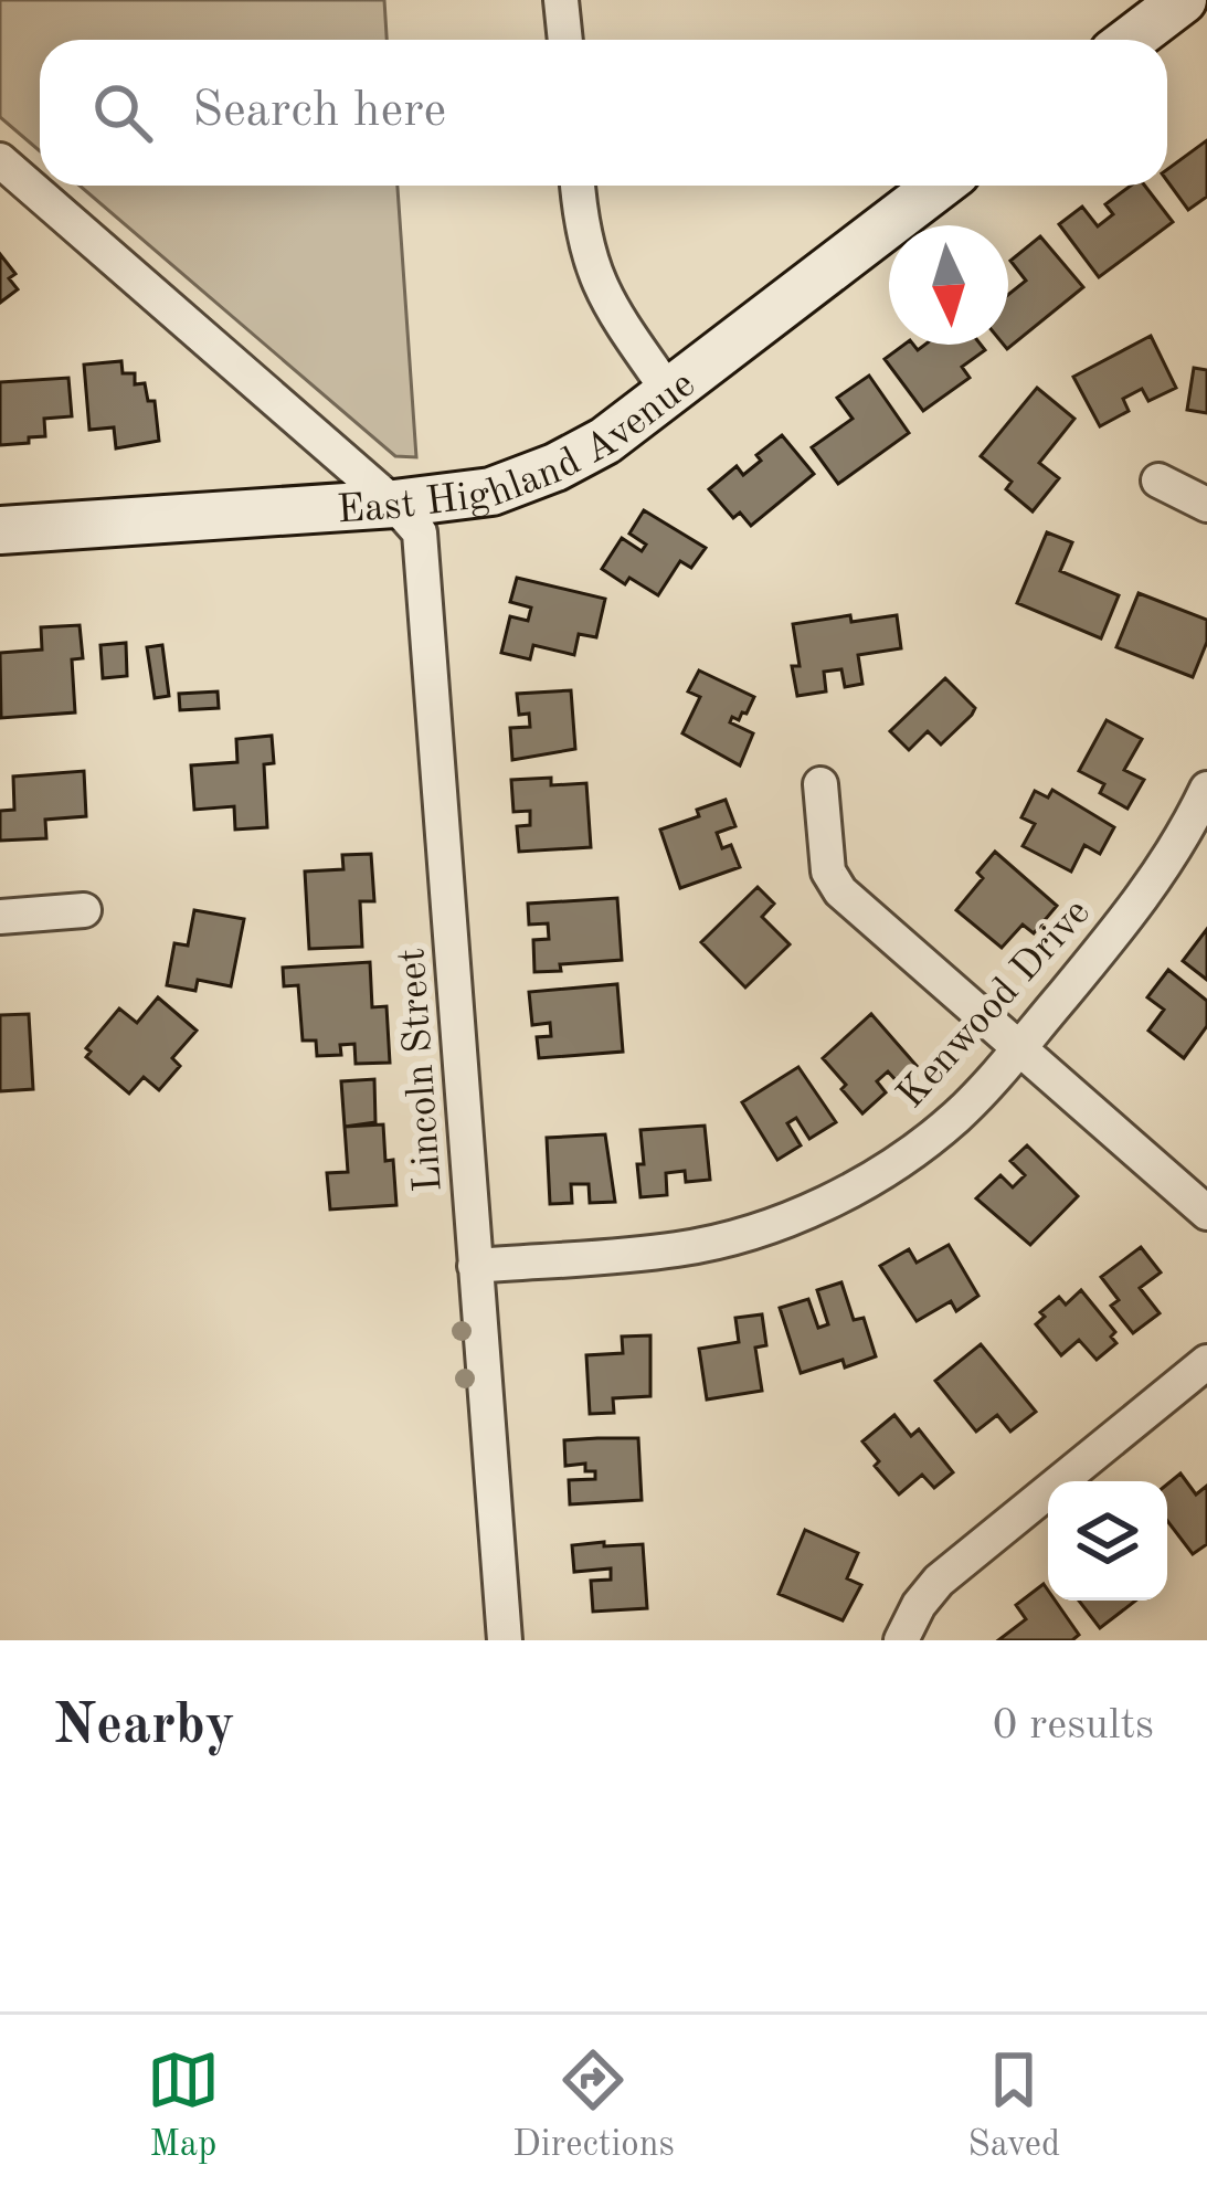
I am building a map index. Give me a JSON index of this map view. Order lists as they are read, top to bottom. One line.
{"streets":{"street":["East Highland Avenue","Kenwood Drive","Lincoln Street"]},"crossings":[["East Highland Avenue","Lincoln Street"],["Kenwood Drive","Lincoln Street"]],"north":"bottom","page":{"search":"Search here","heading":["Nearby","0 results"],"nav":["Map","Directions","Saved"]}}
